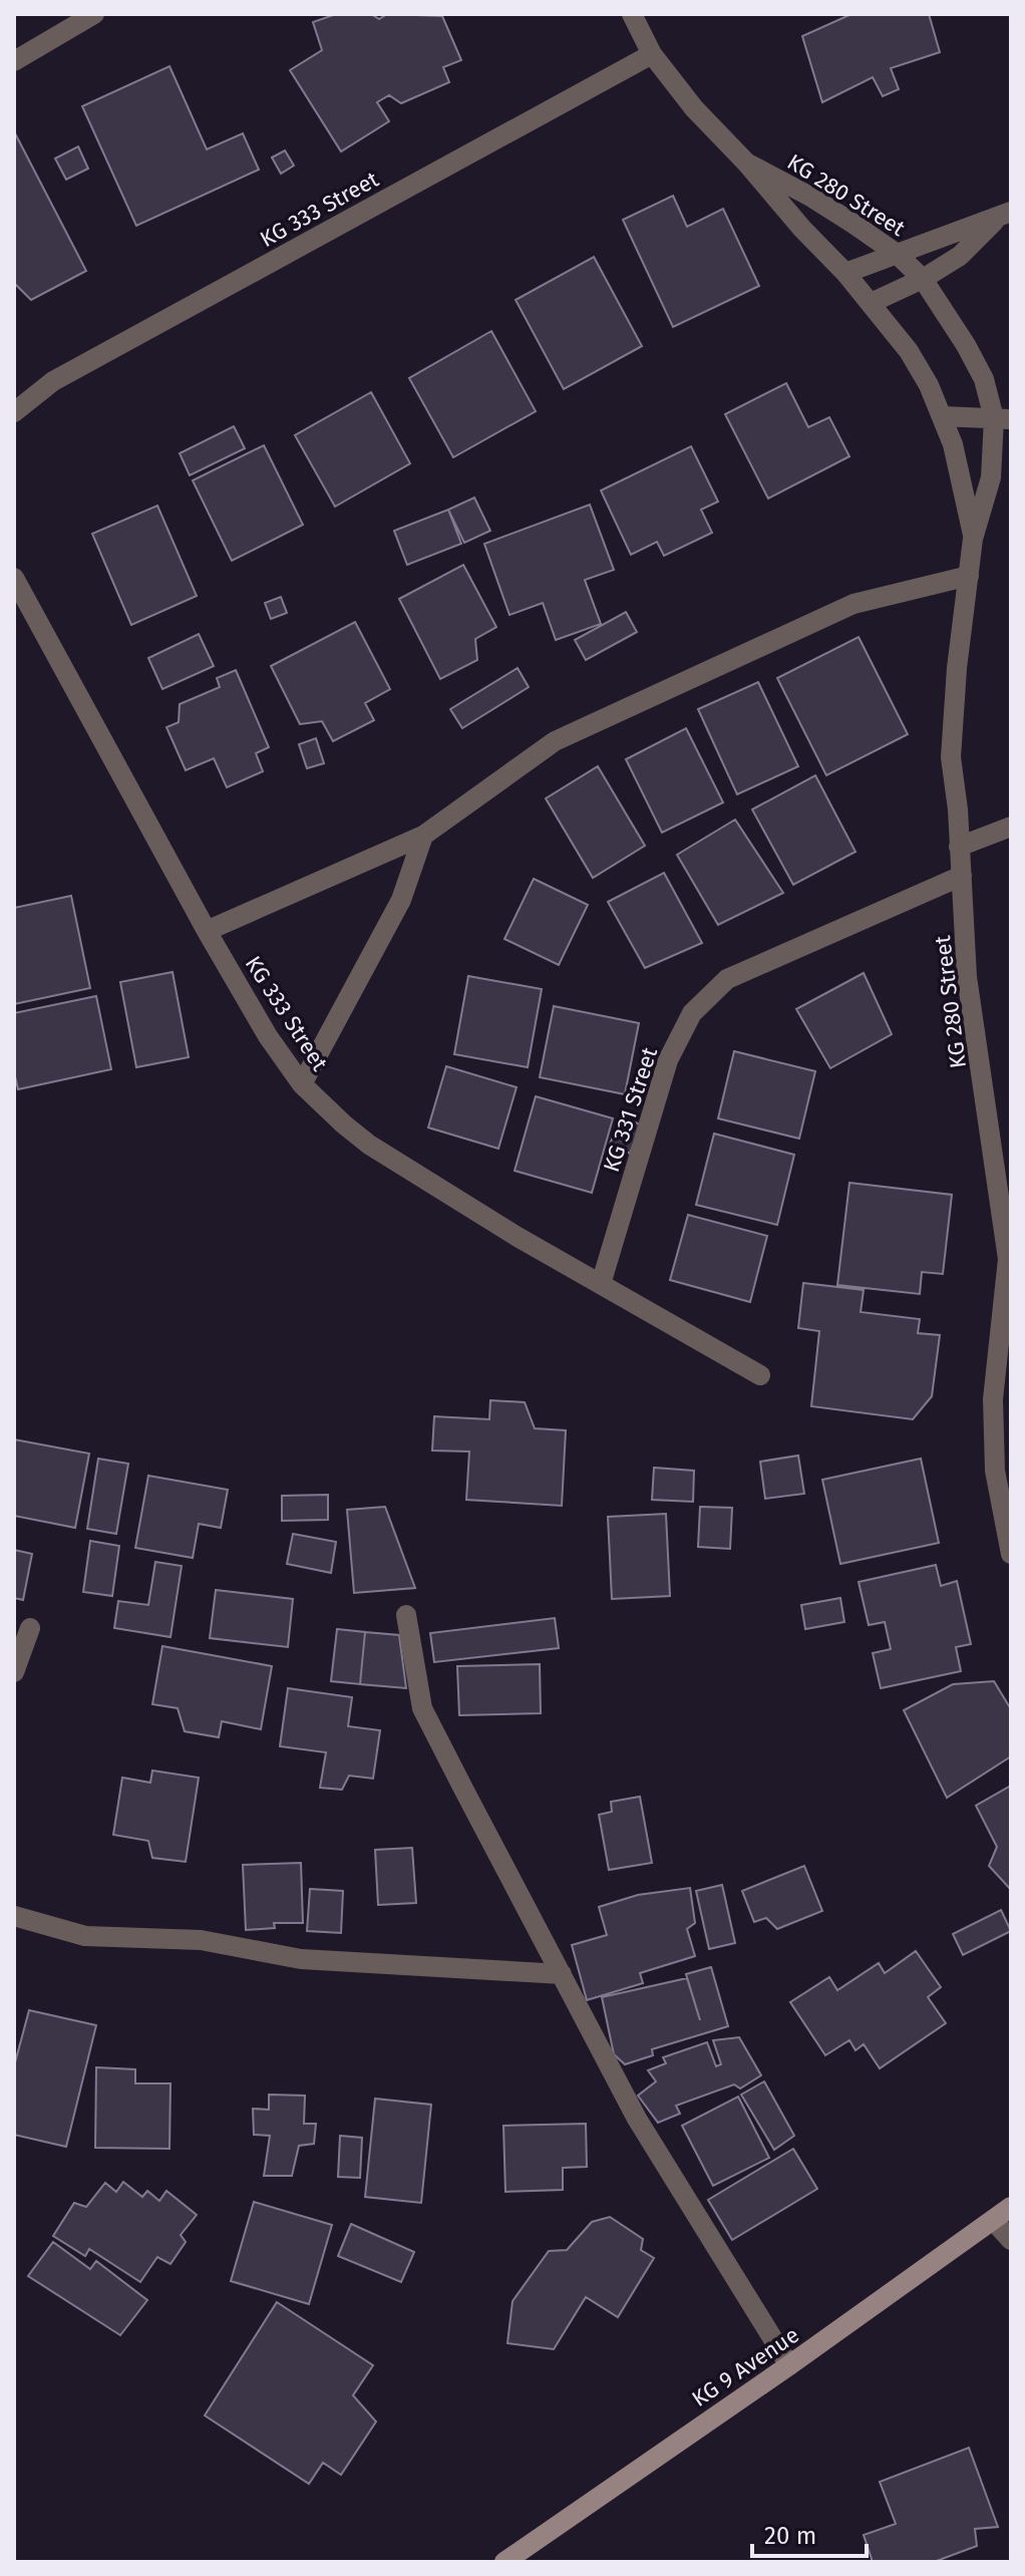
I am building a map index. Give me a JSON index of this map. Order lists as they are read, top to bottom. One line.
{"streets":{"main road":["KG 9 Avenue"],"street":["KG 280 Street","KG 333 Street","KG 331 Street"]},"crossings":[["KG 280 Street","KG 333 Street"],["KG 280 Street","KG 331 Street"],["KG 333 Street","KG 331 Street"]],"scale_bar":"20 m"}
